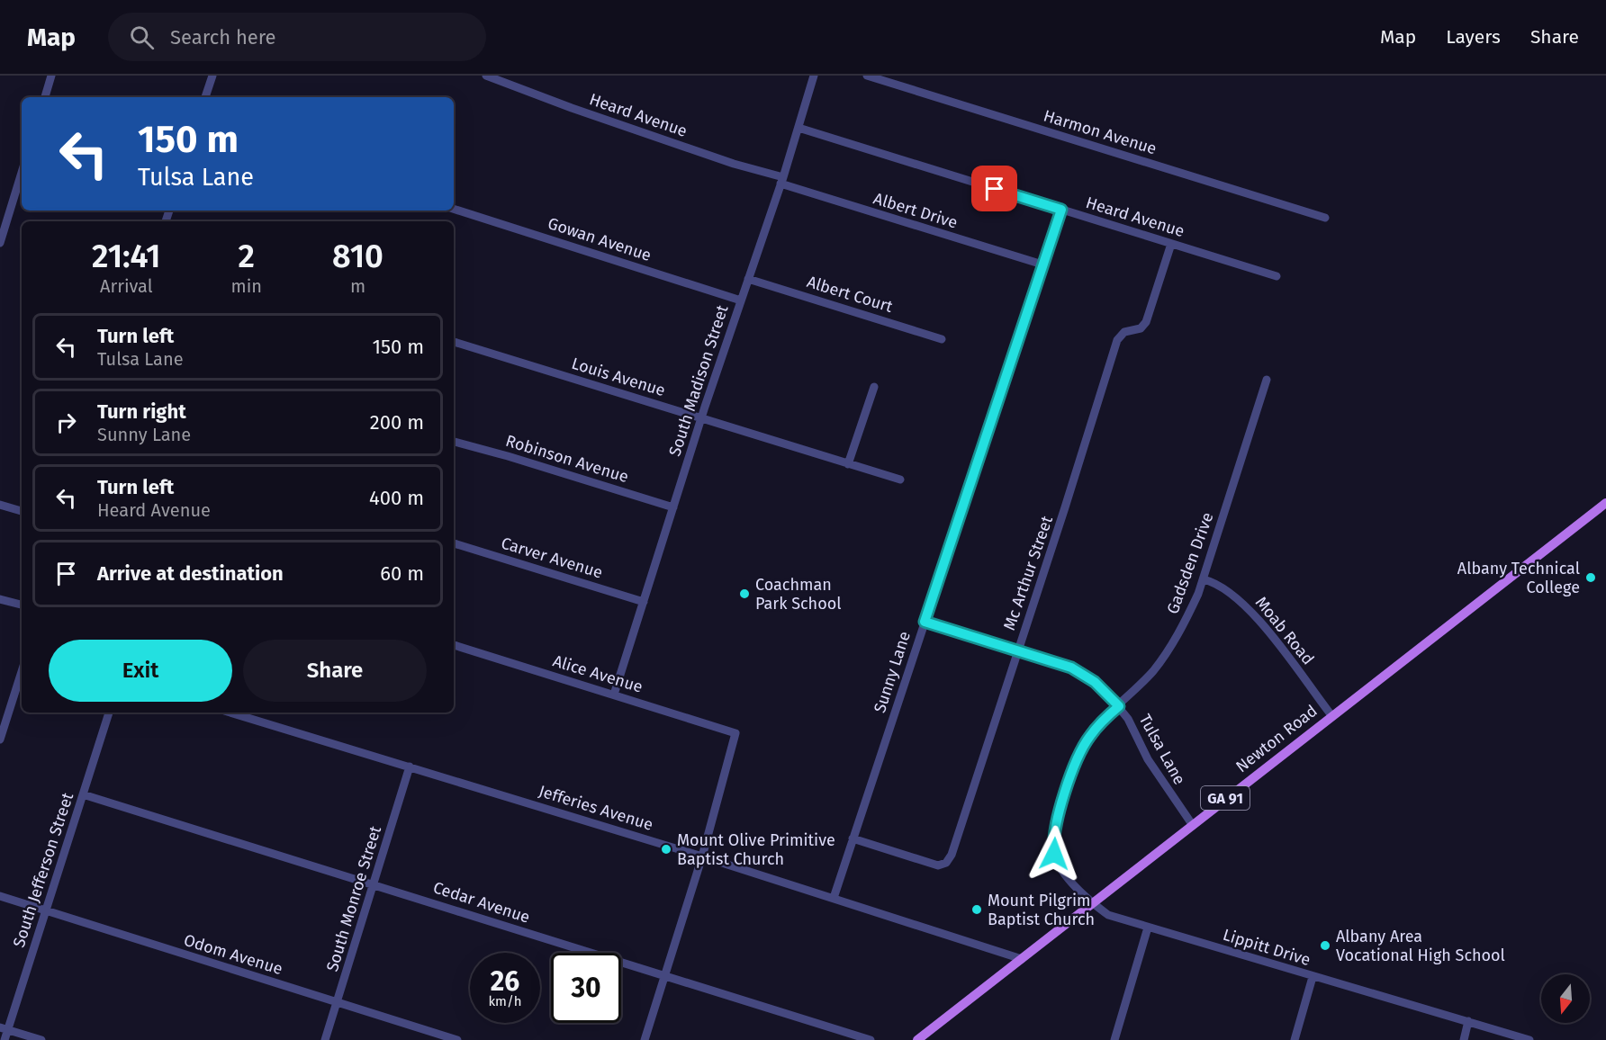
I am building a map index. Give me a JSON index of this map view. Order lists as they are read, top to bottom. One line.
{"streets":{"main road":["Newton Road","GA 91"],"street":["Heard Avenue","Harmon Avenue","Albert Drive","Gowan Avenue","Albert Court","Louis Avenue","South Madison Street","Robinson Avenue","Carver Avenue","Gadsden Drive","Mc Arthur Street","Moab Road","Sunny Lane","Alice Avenue","Tulsa Lane","Jefferies Avenue","South Jefferson Street","South Monroe Street","Cedar Avenue","Lippitt Drive","Odom Avenue"]},"crossings":[["Heard Avenue","Albert Drive"],["Heard Avenue","South Madison Street"],["Heard Avenue","Mc Arthur Street"],["Heard Avenue","Sunny Lane"],["Albert Drive","South Madison Street"],["Albert Drive","Sunny Lane"],["Gowan Avenue","South Madison Street"],["Albert Court","South Madison Street"],["Louis Avenue","South Madison Street"],["South Madison Street","Robinson Avenue"],["South Madison Street","Carver Avenue"],["South Madison Street","Alice Avenue"],["Gadsden Drive","Moab Road"],["Gadsden Drive","Newton Road"],["Gadsden Drive","Tulsa Lane"],["Gadsden Drive","Lippitt Drive"],["Mc Arthur Street","Sunny Lane"],["Mc Arthur Street","Tulsa Lane"],["Moab Road","Newton Road"],["Sunny Lane","Tulsa Lane"],["Sunny Lane","Jefferies Avenue"],["Alice Avenue","Jefferies Avenue"],["Newton Road","Tulsa Lane"],["Newton Road","Jefferies Avenue"],["Newton Road","Lippitt Drive"],["Jefferies Avenue","South Monroe Street"],["South Jefferson Street","Cedar Avenue"],["South Jefferson Street","Odom Avenue"],["South Monroe Street","Cedar Avenue"],["South Monroe Street","Odom Avenue"]],"places":["Albany Technical College","Coachman Park School","Mount Olive Primitive Baptist Church","Mount Pilgrim Baptist Church","Albany Area Vocational High School"],"north":"bottom","page":{"header":"Map","search":"Search here","nav":["Map","Layers","Share"],"turn":["150 m","Tulsa Lane"],"eta":["21:41","Arrival","2","min","810","m"],"list":[{"name":"Turn left","note":"Tulsa Lane","value":"150 m"},{"name":"Turn right","note":"Sunny Lane","value":"200 m"},{"name":"Turn left","note":"Heard Avenue","value":"400 m"},{"name":"Arrive at destination","value":"60 m"}],"buttons":["Exit","Share"],"speed":"26 km/h","limit":"30"}}
